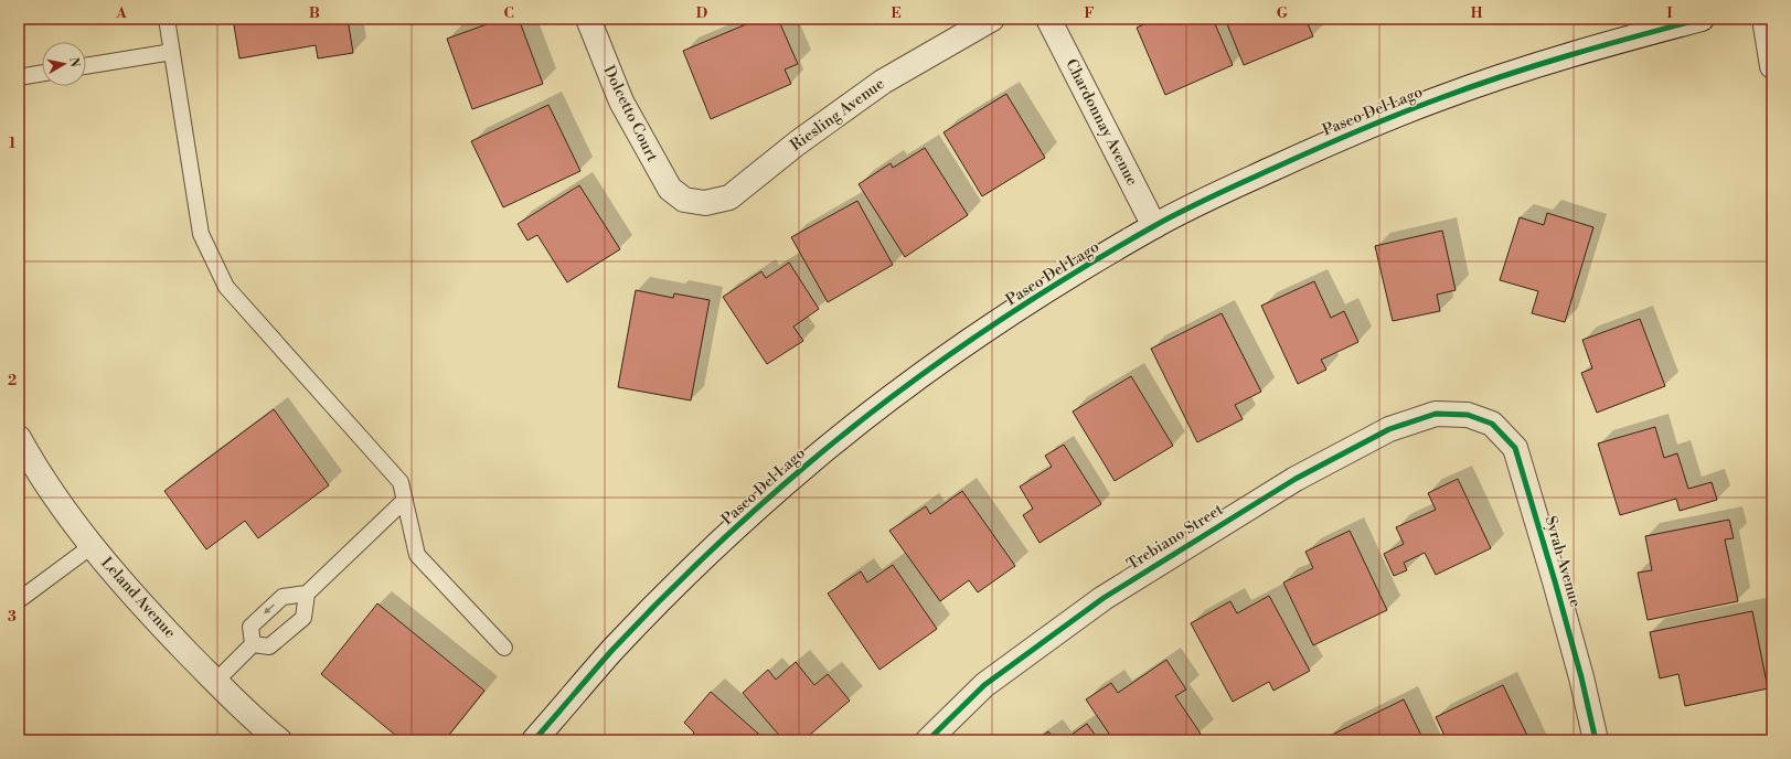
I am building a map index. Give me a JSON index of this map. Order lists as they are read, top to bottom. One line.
{"streets":{"street":["Paseo Del Lago","Dolcetto Court","Riesling Avenue","Chardonnay Avenue","Trebiano Street","Syrah Avenue","Leland Avenue"]},"crossings":[["Paseo Del Lago","Chardonnay Avenue"],["Dolcetto Court","Riesling Avenue"],["Trebiano Street","Syrah Avenue"]],"north":"right","grid":{"columns":["A","B","C","D","E","F","G","H","I"],"rows":["1","2","3"]}}
